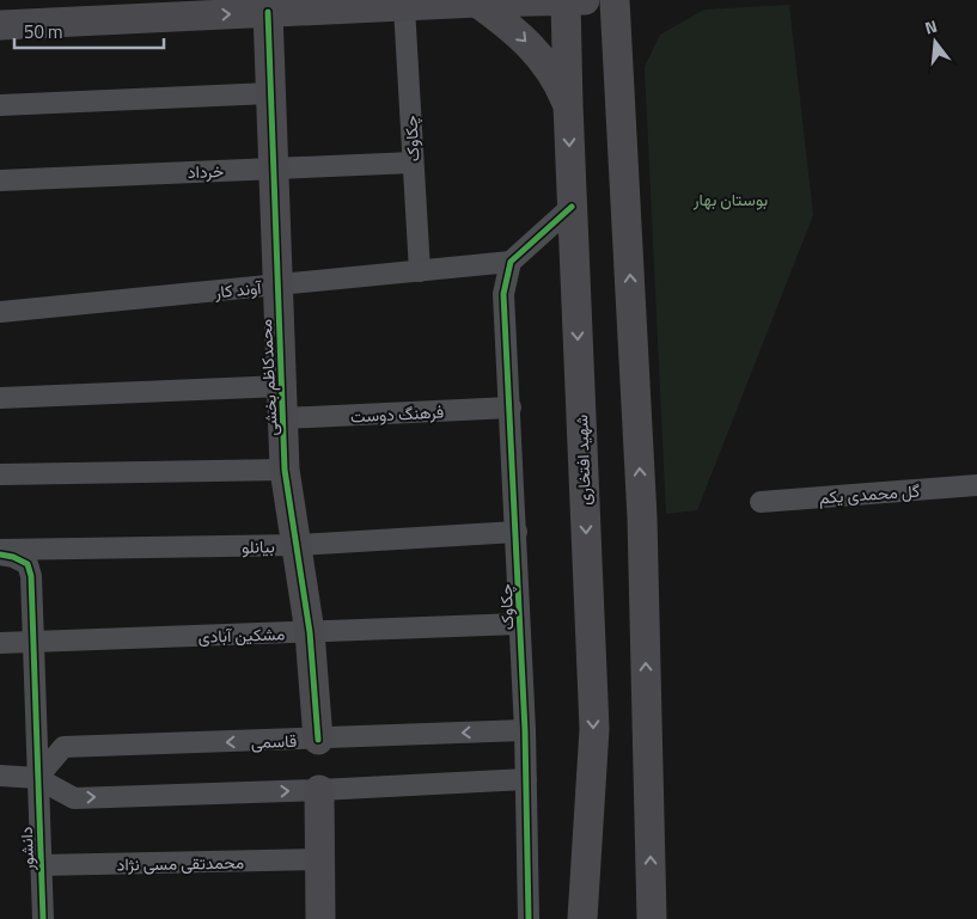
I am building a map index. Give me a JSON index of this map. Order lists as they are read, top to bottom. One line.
{"streets":{"main road":["محمدکاظم بخشی","شهید افتخاری"],"street":["چکاوک","خرداد","آوند کار","فرهنگ دوست","گل محمدی یکم","بیانلو","مشکین آبادی","قاسمی","دانشور","محمدتقی مسی نژاد"]},"crossings":[["چکاوک","خرداد"],["چکاوک","آوند کار"],["چکاوک","فرهنگ دوست"],["چکاوک","بیانلو"],["چکاوک","مشکین آبادی"],["چکاوک","قاسمی"],["خرداد","محمدکاظم بخشی"],["آوند کار","محمدکاظم بخشی"],["محمدکاظم بخشی","فرهنگ دوست"],["محمدکاظم بخشی","بیانلو"],["محمدکاظم بخشی","مشکین آبادی"],["محمدکاظم بخشی","قاسمی"],["بیانلو","دانشور"],["مشکین آبادی","دانشور"],["قاسمی","دانشور"],["دانشور","محمدتقی مسی نژاد"]],"parks":["بوستان بهار"],"scale_bar":"50 m","north":"top"}
